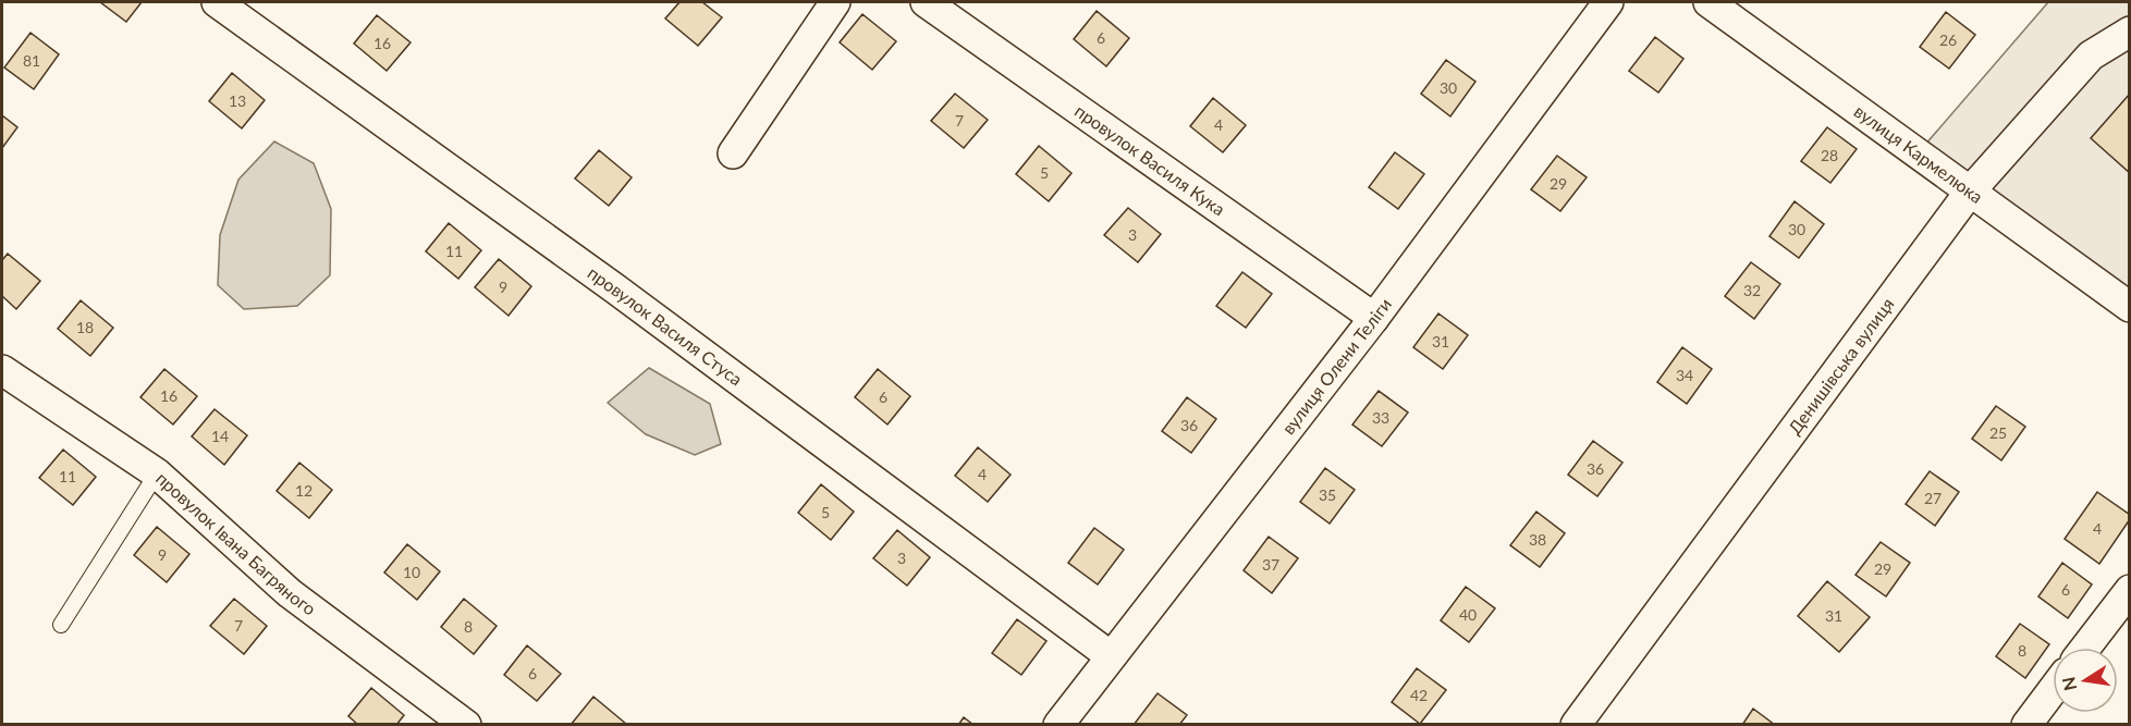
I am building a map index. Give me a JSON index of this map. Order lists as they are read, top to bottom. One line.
{"streets":{"street":["вулиця Кармелюка","провулок Василя Кука","провулок Василя Стуса","вулиця Олени Теліги","Денишівська вулиця","провулок Івана Багряного"]},"crossings":[["вулиця Кармелюка","Денишівська вулиця"],["провулок Василя Кука","вулиця Олени Теліги"],["провулок Василя Стуса","вулиця Олени Теліги"]],"house_numbers":["6","26","16","81","30","13","7","4","28","5","29","30","3","11","9","32","18","31","34","16","6","33","36","25","14","36","4","11","12","35","27","5","4","38","9","3","37","29","10","6","40","31","7","8","8","6","42"],"north":"left"}
